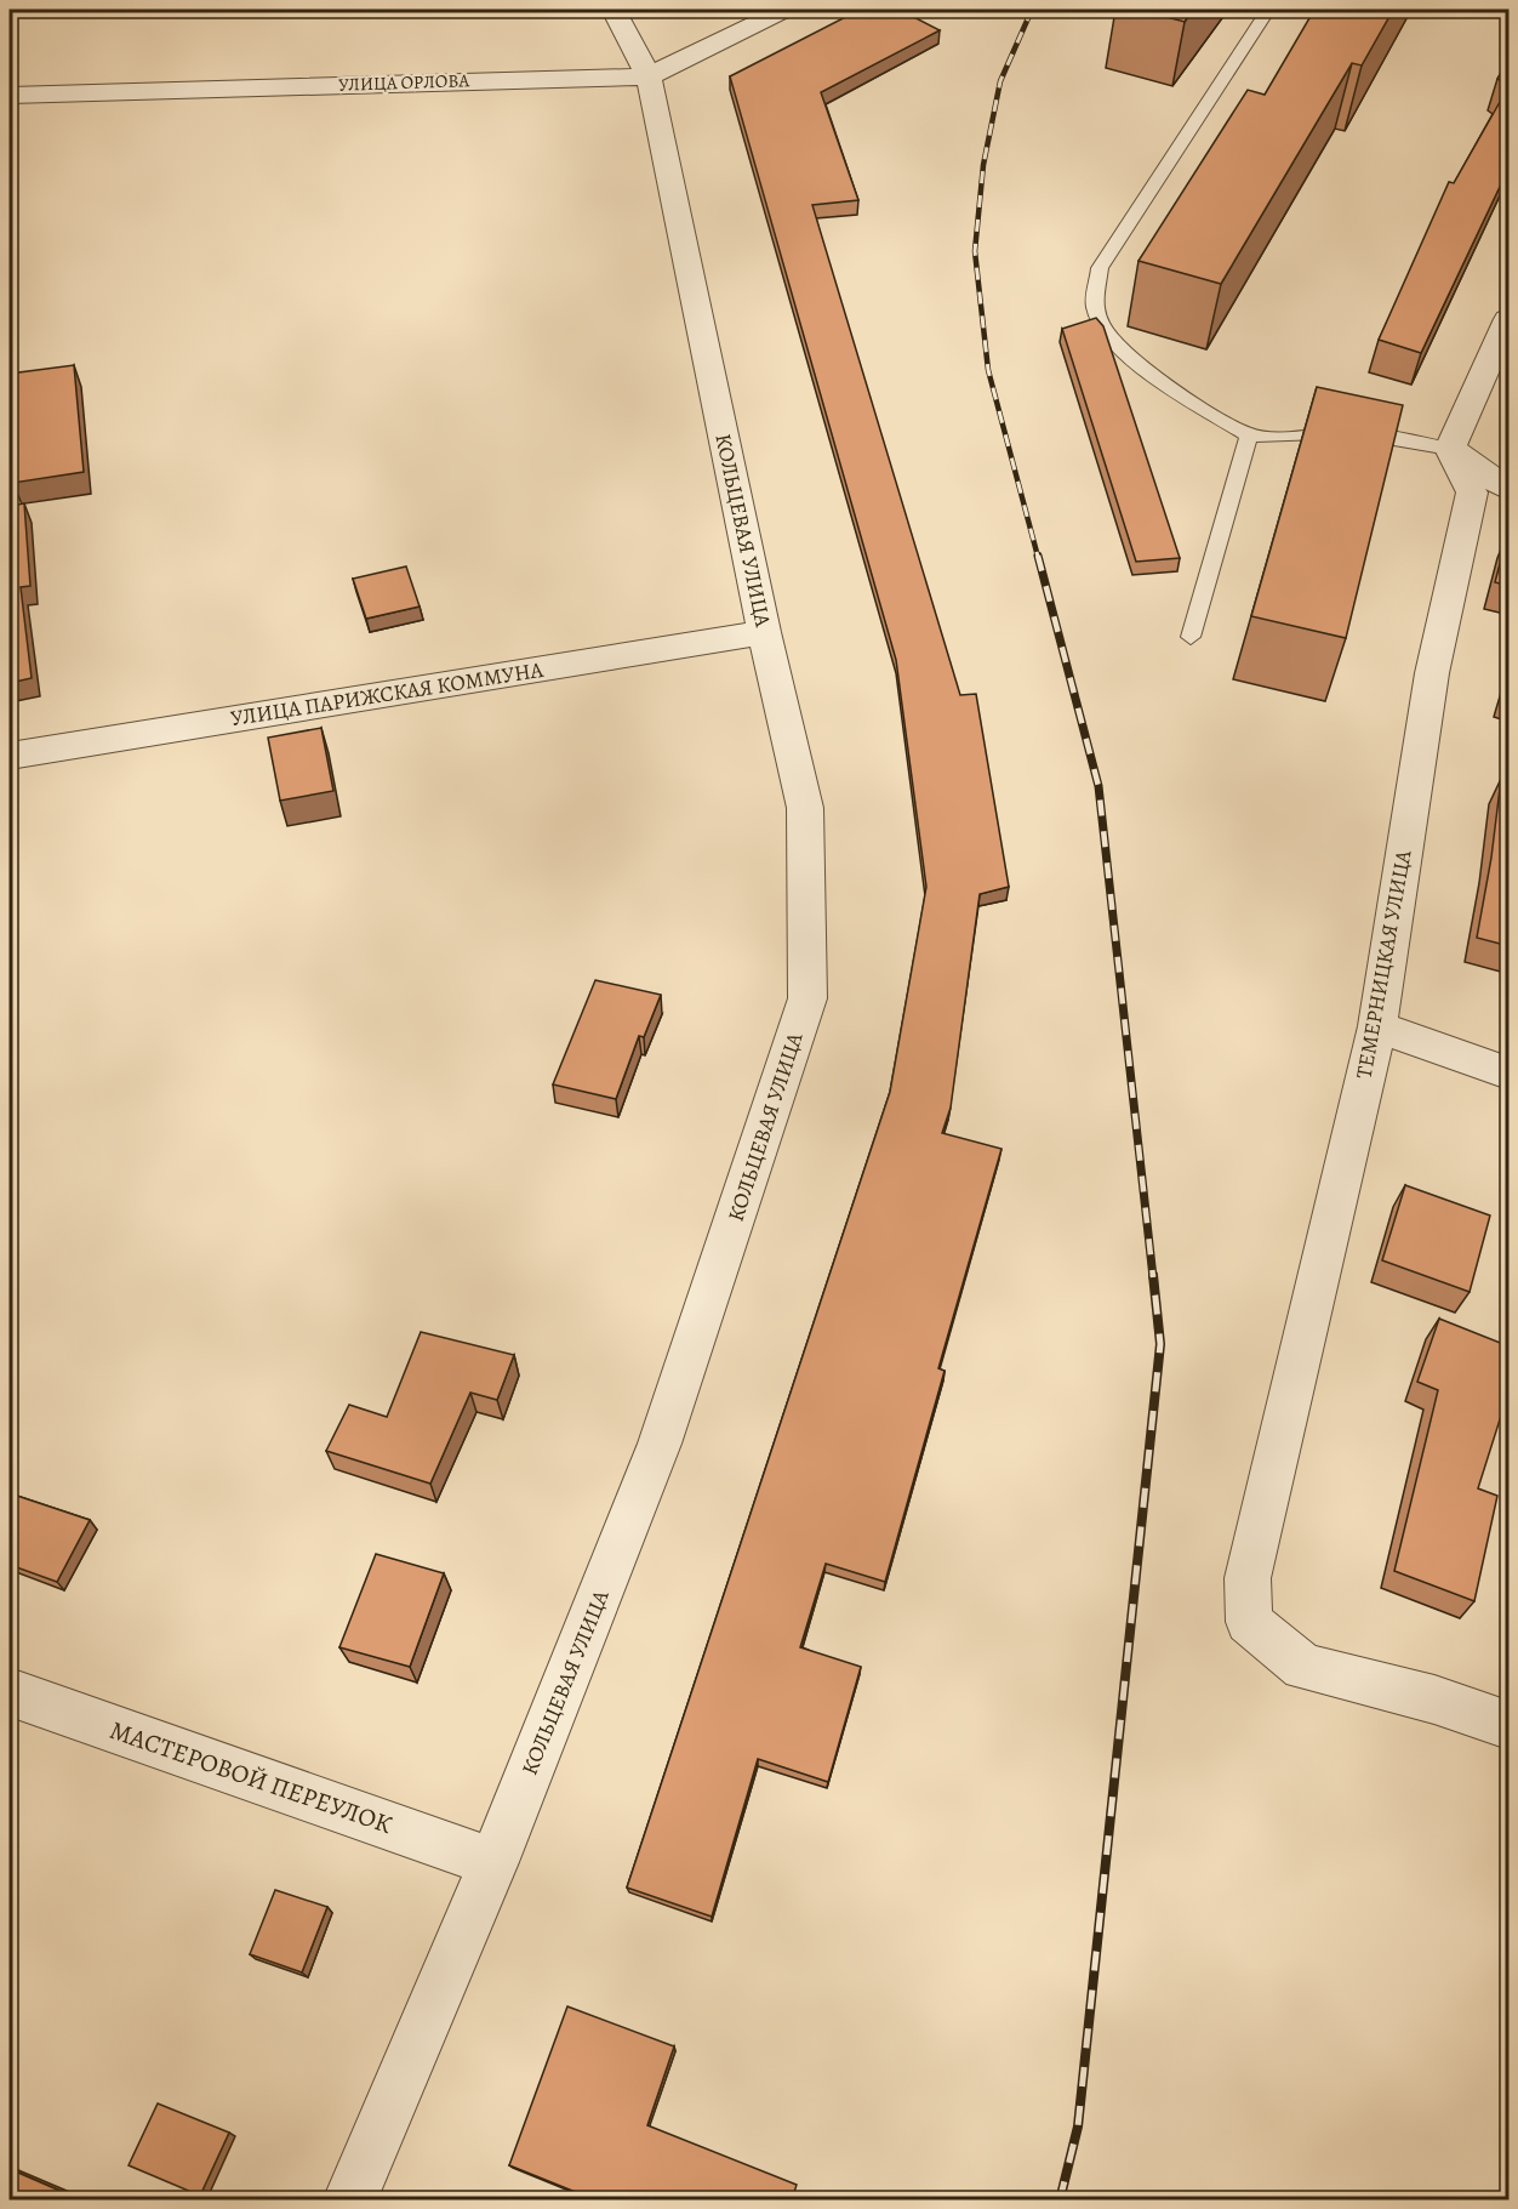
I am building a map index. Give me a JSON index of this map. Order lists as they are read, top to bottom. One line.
{"streets":{"street":["УЛИЦА ОРЛОВА","КОЛЬЦЕВАЯ УЛИЦА","УЛИЦА ПАРИЖСКАЯ КОММУНА","ТЕМЕРНИЦКАЯ УЛИЦА","МАСТЕРОВОЙ ПЕРЕУЛОК"]},"crossings":[["УЛИЦА ОРЛОВА","КОЛЬЦЕВАЯ УЛИЦА"],["КОЛЬЦЕВАЯ УЛИЦА","УЛИЦА ПАРИЖСКАЯ КОММУНА"],["КОЛЬЦЕВАЯ УЛИЦА","МАСТЕРОВОЙ ПЕРЕУЛОК"]]}
